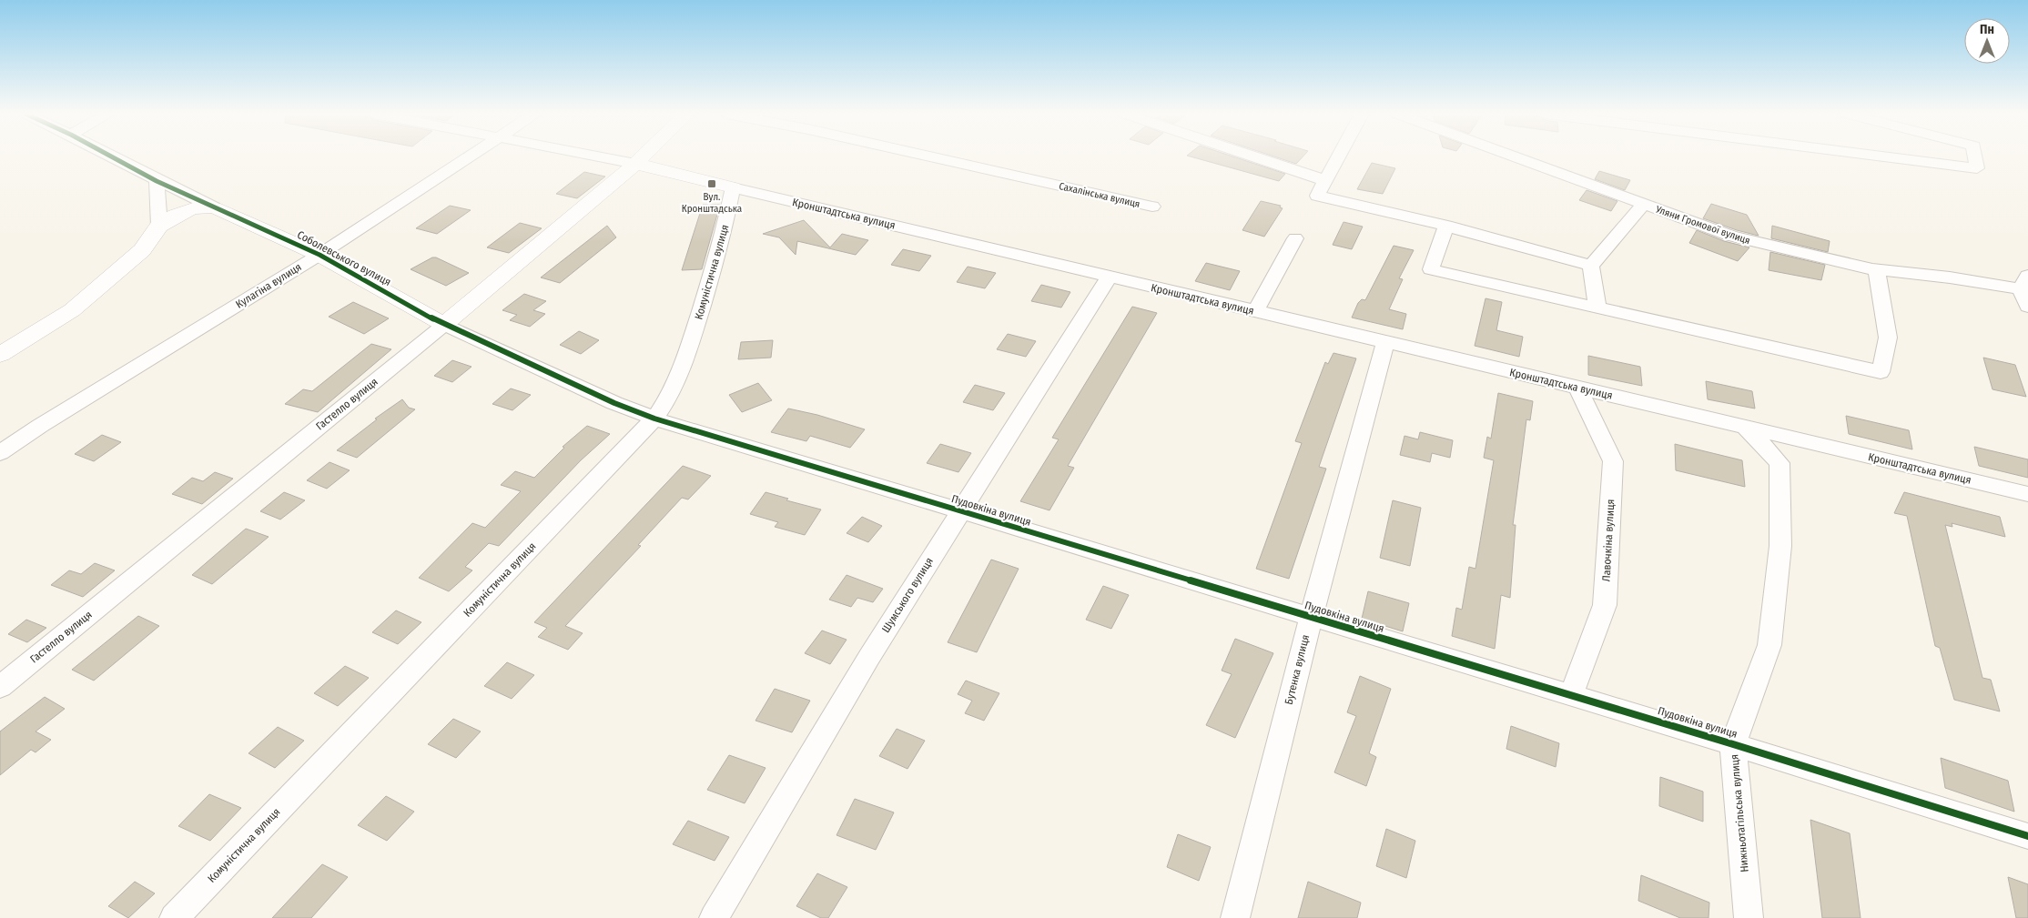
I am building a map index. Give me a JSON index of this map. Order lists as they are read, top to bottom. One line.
{"streets":{"street":["Сахалінська вулиця","Кронштадтська вулиця","Уляни Громової вулиця","Соболевського вулиця","Комуністична вулиця","Кулагіна вулиця","Гастелло вулиця","Пудовкіна вулиця","Лавочкіна вулиця","Шумського вулиця","Бутенка вулиця","Нижньотагільська вулиця"]},"crossings":[["Кронштадтська вулиця","Комуністична вулиця"],["Кронштадтська вулиця","Гастелло вулиця"],["Кронштадтська вулиця","Лавочкіна вулиця"],["Кронштадтська вулиця","Шумського вулиця"],["Кронштадтська вулиця","Бутенка вулиця"],["Кронштадтська вулиця","Нижньотагільська вулиця"],["Соболевського вулиця","Комуністична вулиця"],["Соболевського вулиця","Кулагіна вулиця"],["Соболевського вулиця","Гастелло вулиця"],["Соболевського вулиця","Пудовкіна вулиця"],["Комуністична вулиця","Пудовкіна вулиця"],["Пудовкіна вулиця","Лавочкіна вулиця"],["Пудовкіна вулиця","Шумського вулиця"],["Пудовкіна вулиця","Бутенка вулиця"],["Пудовкіна вулиця","Нижньотагільська вулиця"]],"places":{"transit":["Вул. Кронштадська"]},"north":"top"}
